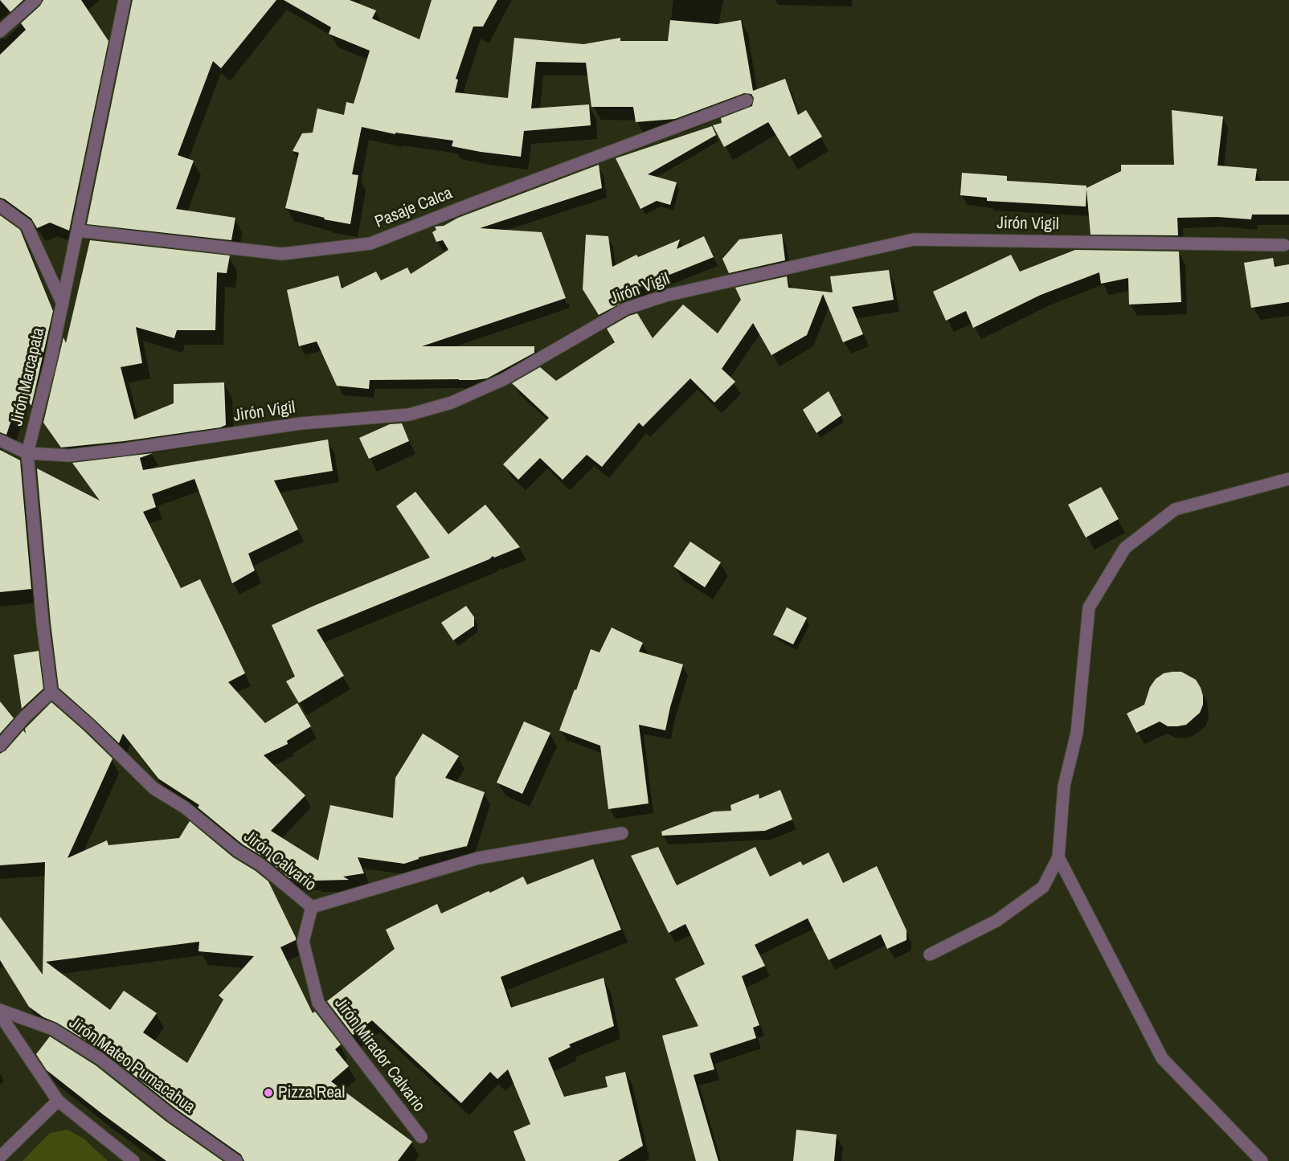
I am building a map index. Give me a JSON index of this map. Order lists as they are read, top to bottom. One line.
{"streets":{"street":["Pasaje Calca","Jirón Vigil","Jirón Marcapata","Jirón Calvario","Jirón Mirador Calvario","Jirón Mateo Pumacahua"]},"crossings":[["Pasaje Calca","Jirón Marcapata"],["Jirón Vigil","Jirón Marcapata"],["Jirón Marcapata","Jirón Calvario"],["Jirón Calvario","Jirón Mirador Calvario"]],"places":["Pizza Real"]}
